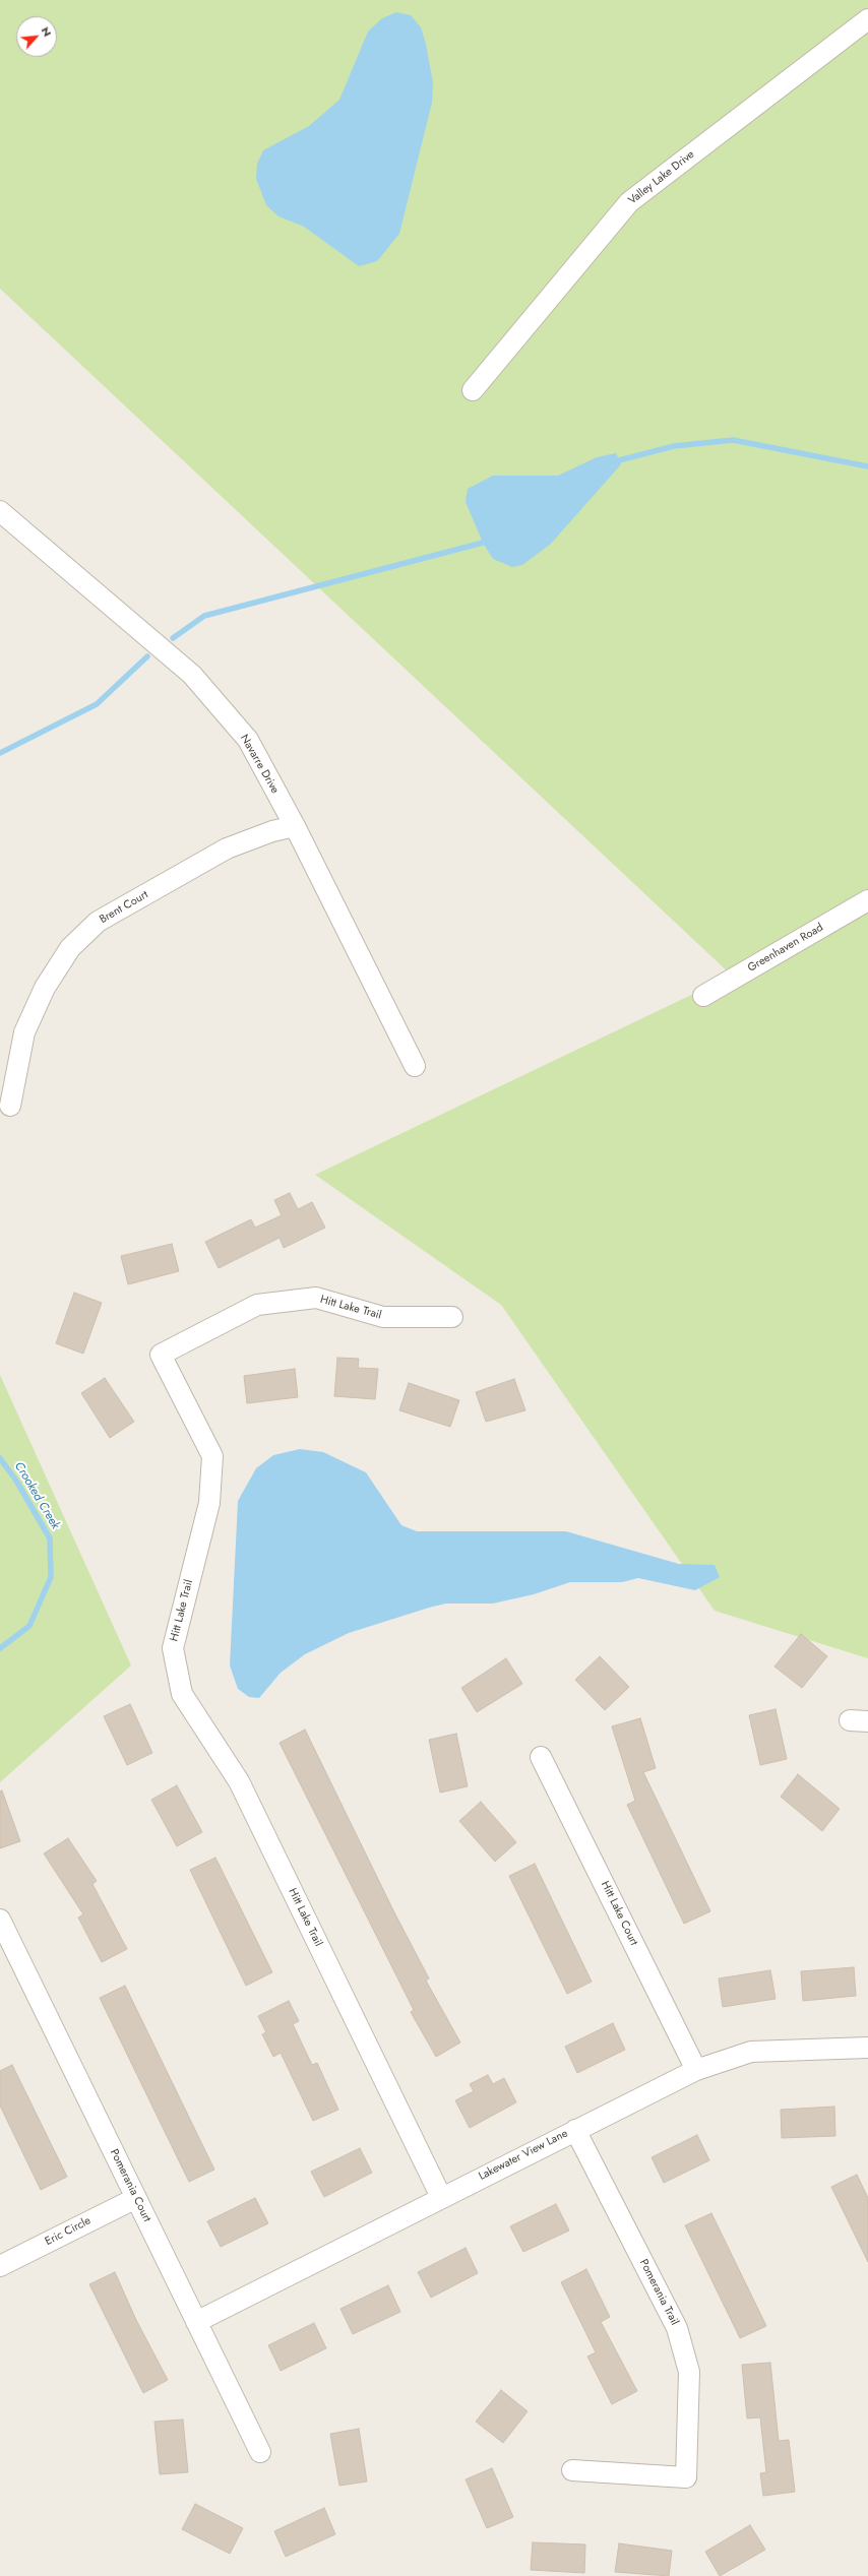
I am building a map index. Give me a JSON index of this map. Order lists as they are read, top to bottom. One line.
{"streets":{"street":["Valley Lake Drive","Navarre Drive","Brent Court","Greenhaven Road","Hitt Lake Trail","Hitt Lake Court","Lakewater View Lane","Pomerania Court","Eric Circle","Pomerania Trail"]},"crossings":[["Navarre Drive","Brent Court"],["Hitt Lake Trail","Lakewater View Lane"],["Hitt Lake Court","Lakewater View Lane"],["Lakewater View Lane","Pomerania Court"],["Lakewater View Lane","Pomerania Trail"],["Pomerania Court","Eric Circle"]],"water":["Crooked Creek"],"north":"top right"}
